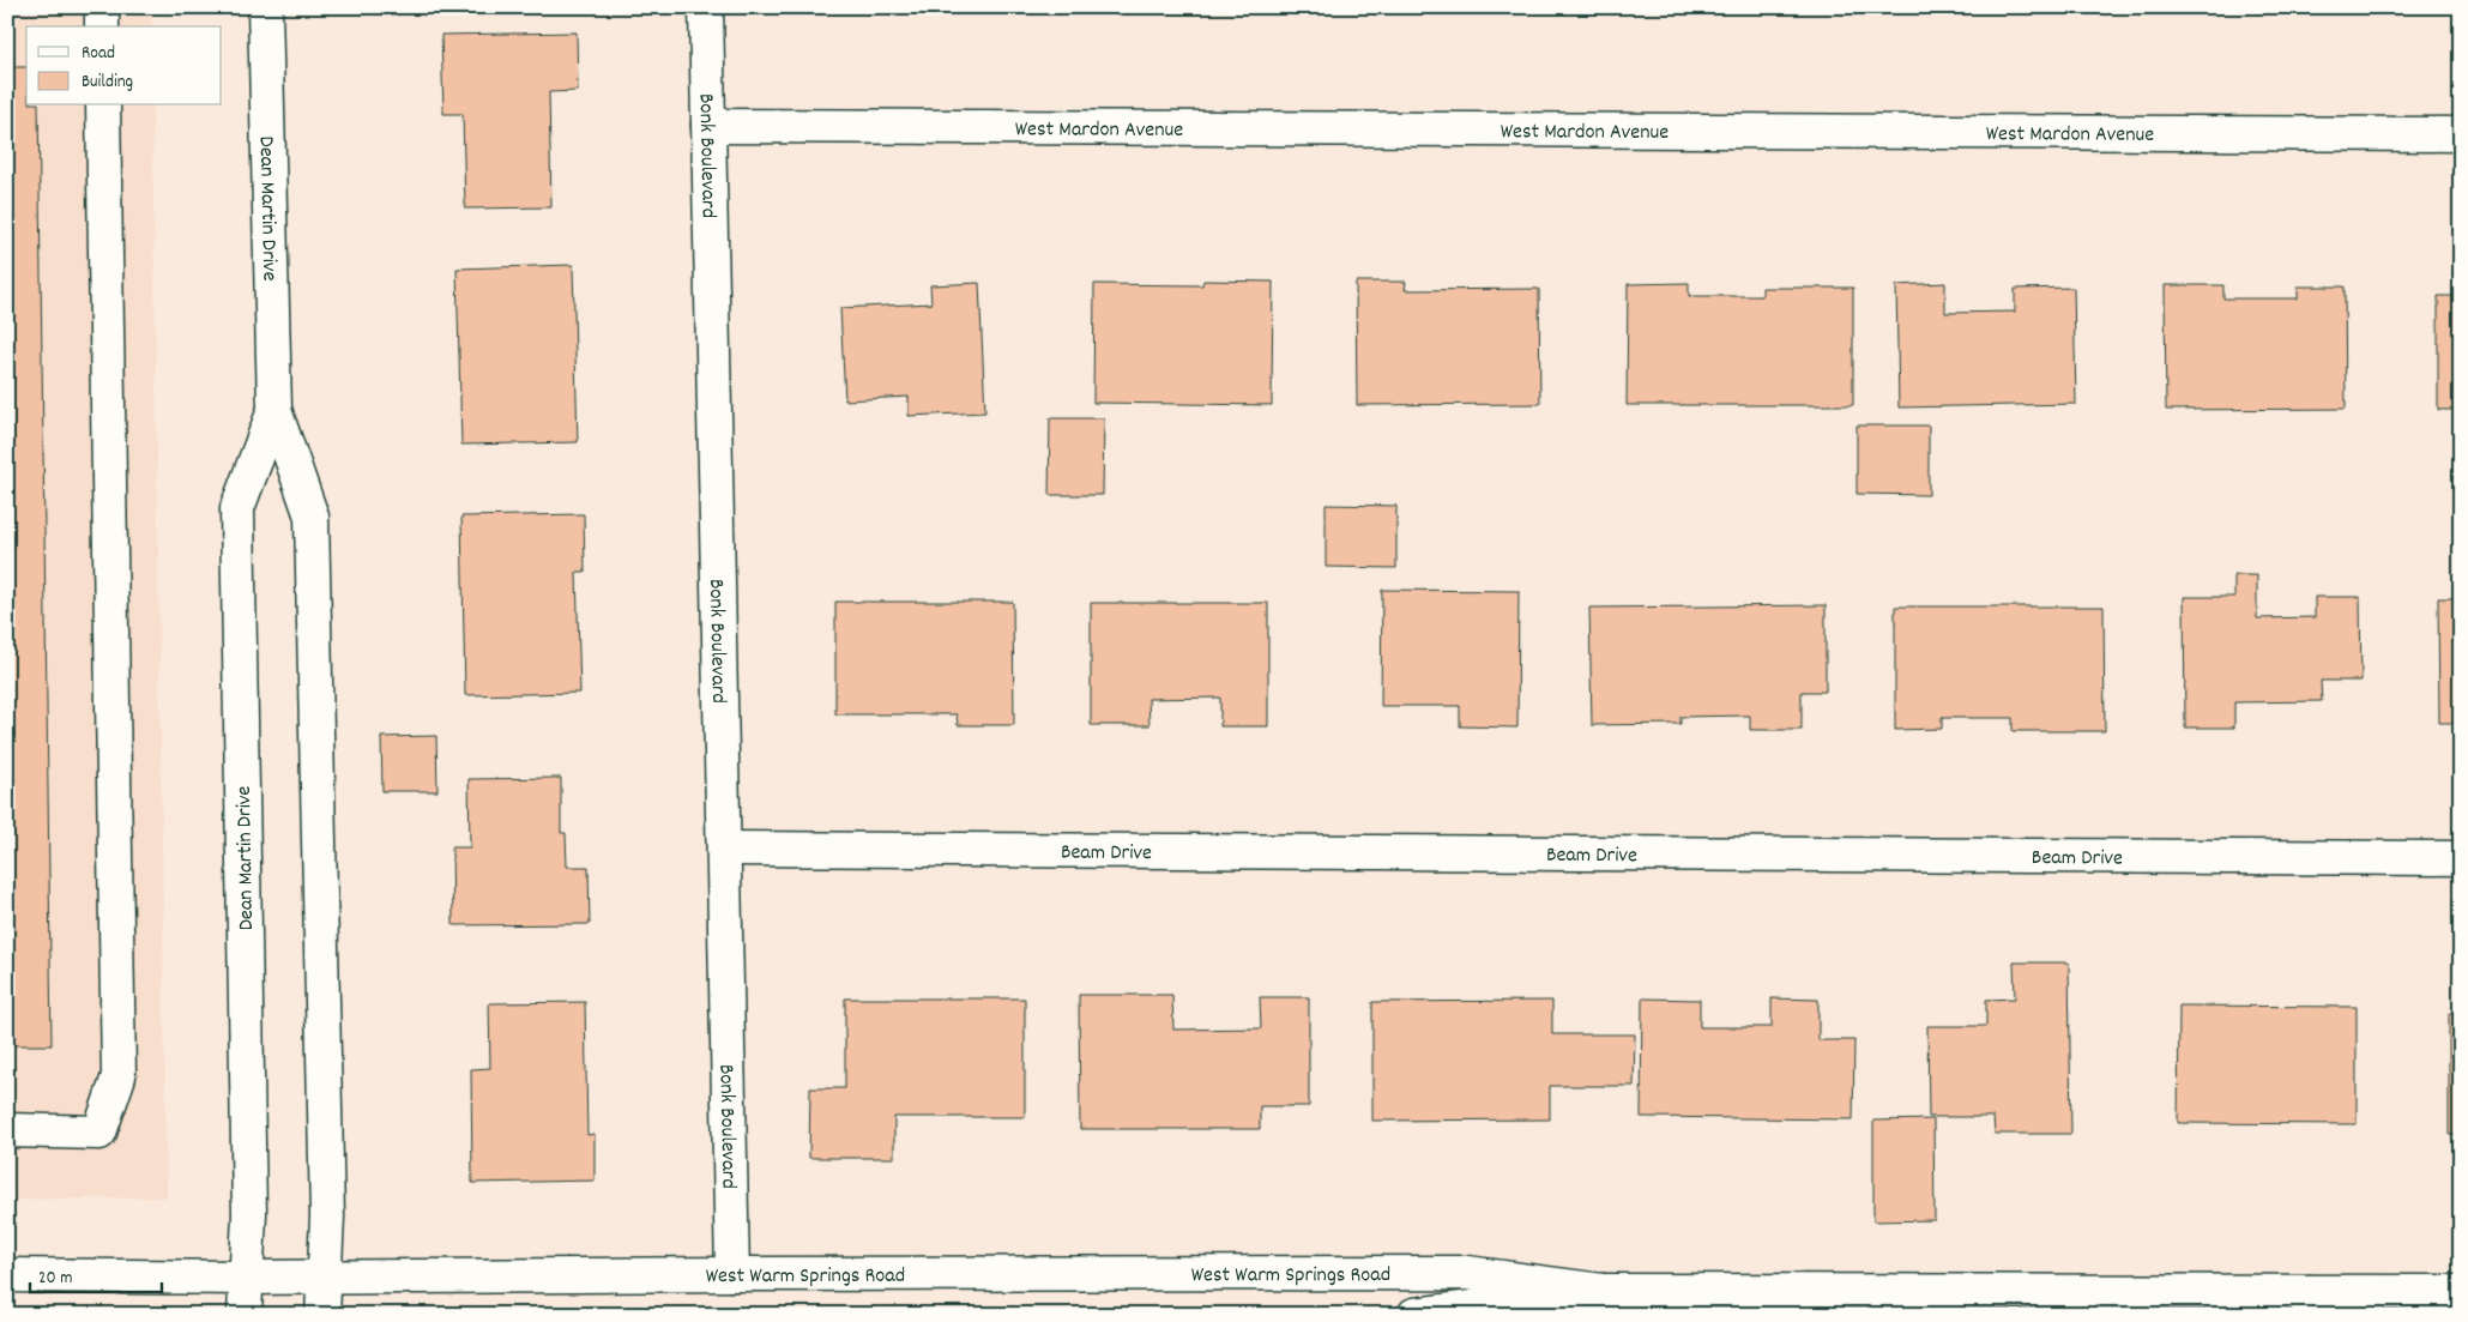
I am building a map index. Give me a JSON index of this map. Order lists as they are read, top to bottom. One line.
{"streets":{"main road":["West Mardon Avenue","Bonk Boulevard","Dean Martin Drive","Beam Drive","West Warm Springs Road"]},"crossings":[["West Mardon Avenue","Bonk Boulevard"],["Bonk Boulevard","Beam Drive"],["Bonk Boulevard","West Warm Springs Road"],["Dean Martin Drive","West Warm Springs Road"]],"legend":["Road","Building"],"scale_bar":"20 m"}
